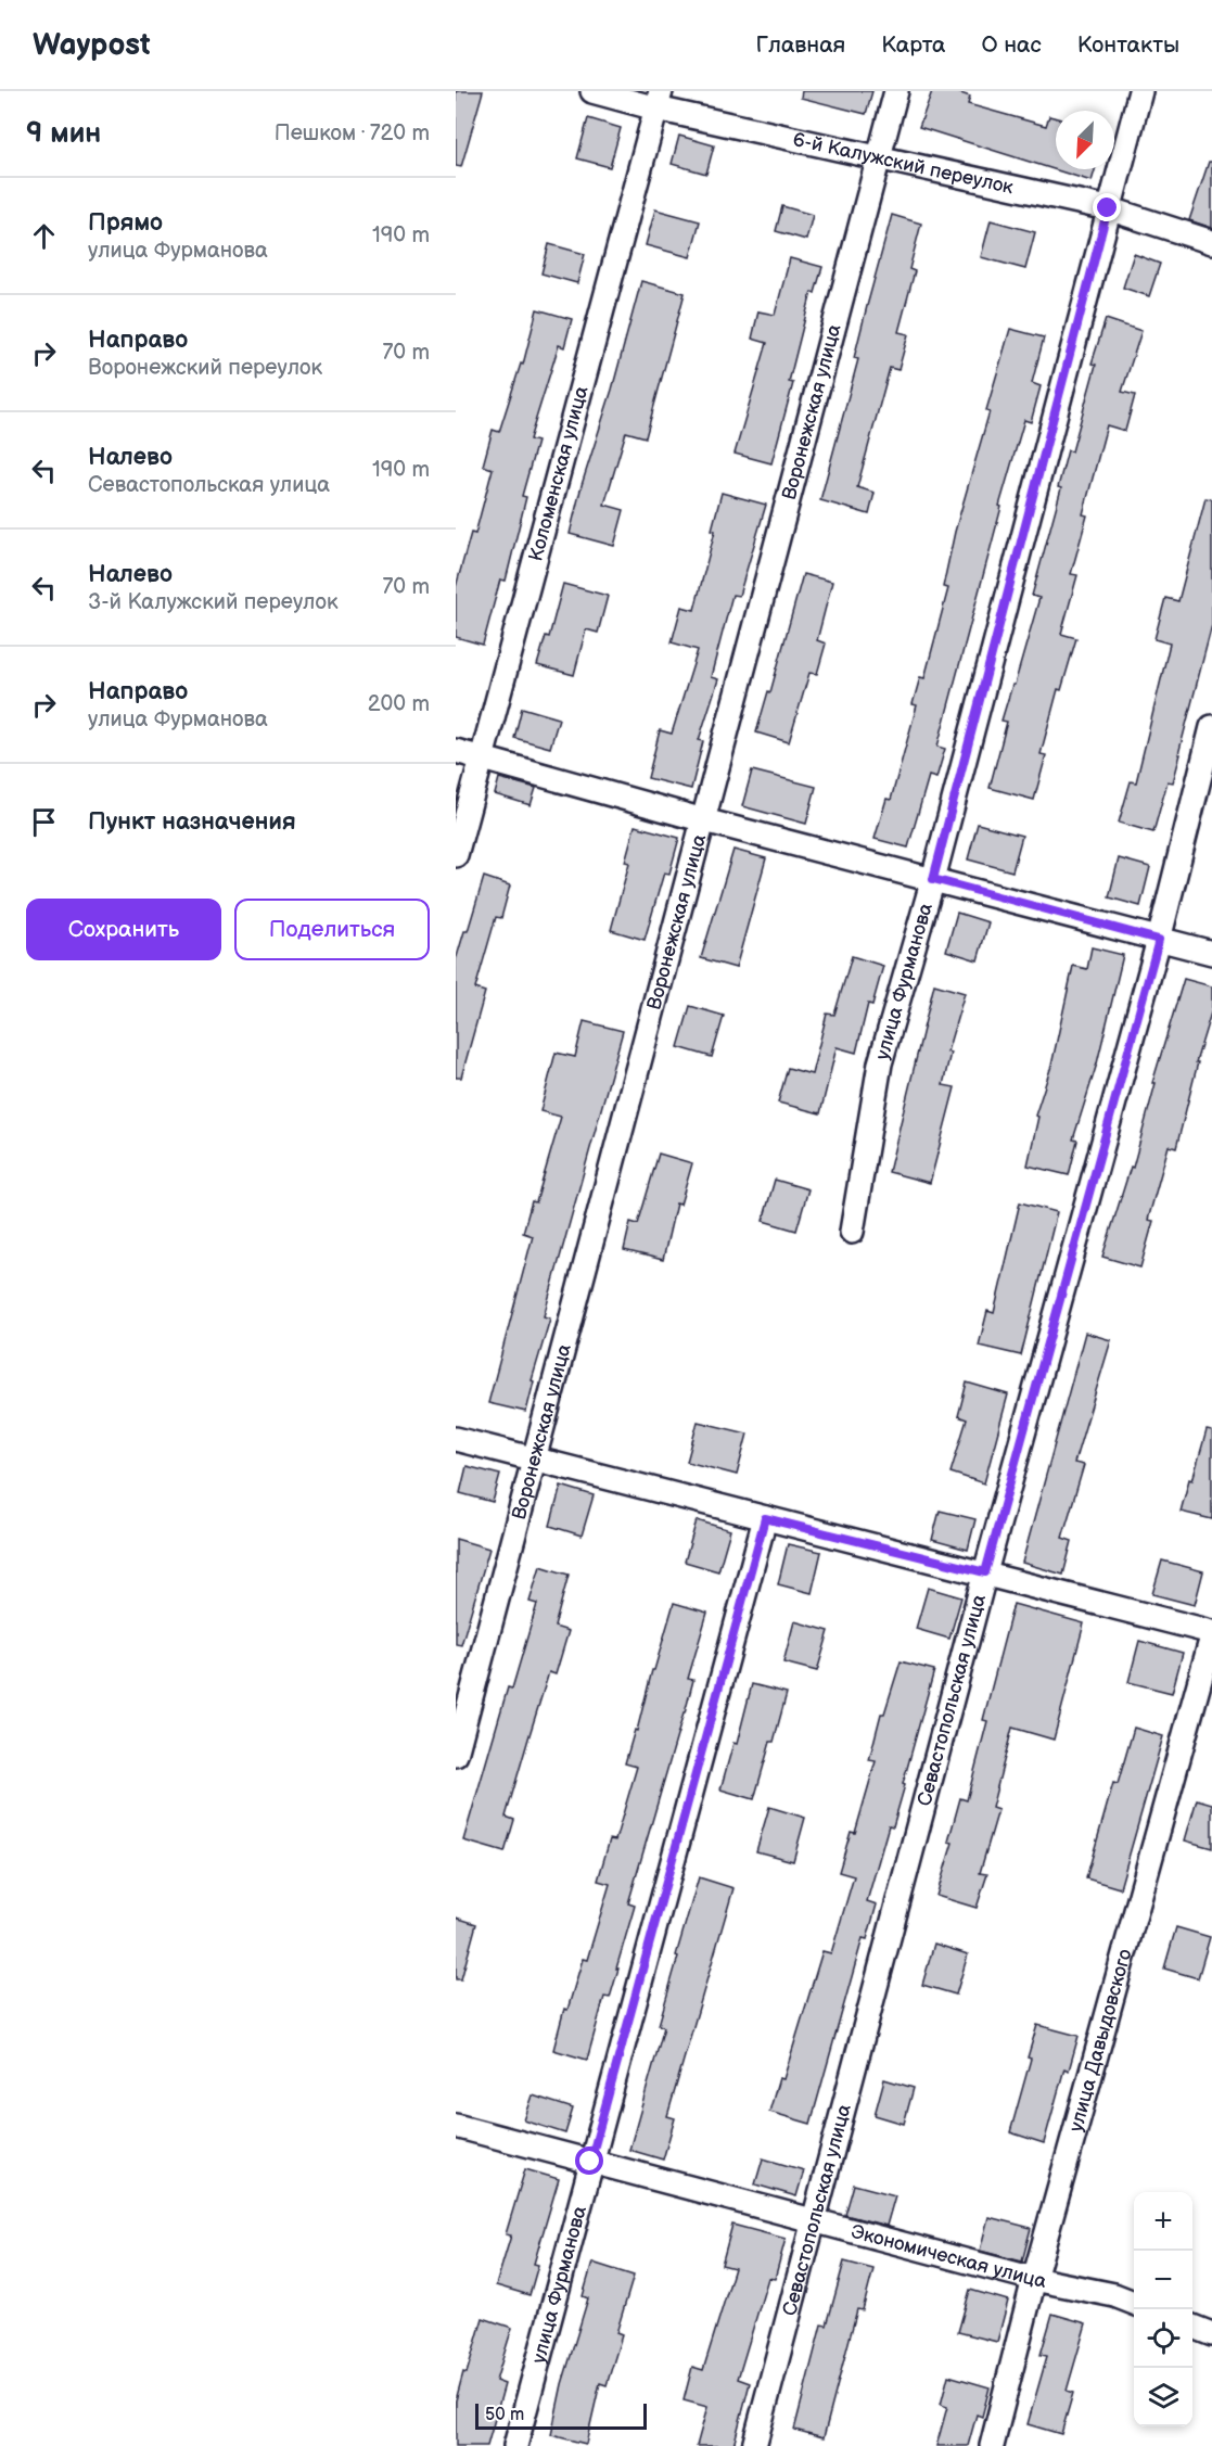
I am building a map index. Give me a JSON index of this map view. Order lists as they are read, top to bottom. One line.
{"streets":{"street":["6-й Калужский переулок","Воронежская улица","Коломенская улица","улица Фурманова","Севастопольская улица","улица Давыдовского","Экономическая улица"]},"crossings":[["6-й Калужский переулок","Воронежская улица"],["6-й Калужский переулок","Коломенская улица"],["6-й Калужский переулок","улица Фурманова"],["улица Фурманова","Экономическая улица"],["Севастопольская улица","Экономическая улица"],["улица Давыдовского","Экономическая улица"]],"scale_bar":"50 m","north":"bottom left","page":{"header":"Waypost","nav":["Главная","Карта","О нас","Контакты"],"heading":["9 мин","Пешком · 720 m"],"list":[["Прямо","улица Фурманова","190 m"],["Направо","Воронежский переулок","70 m"],["Налево","Севастопольская улица","190 m"],["Налево","3-й Калужский переулок","70 m"],["Направо","улица Фурманова","200 m"],"Пункт назначения"],"buttons":["Сохранить","Поделиться"],"map_buttons":["+","−"],"scale":"50 m"}}
